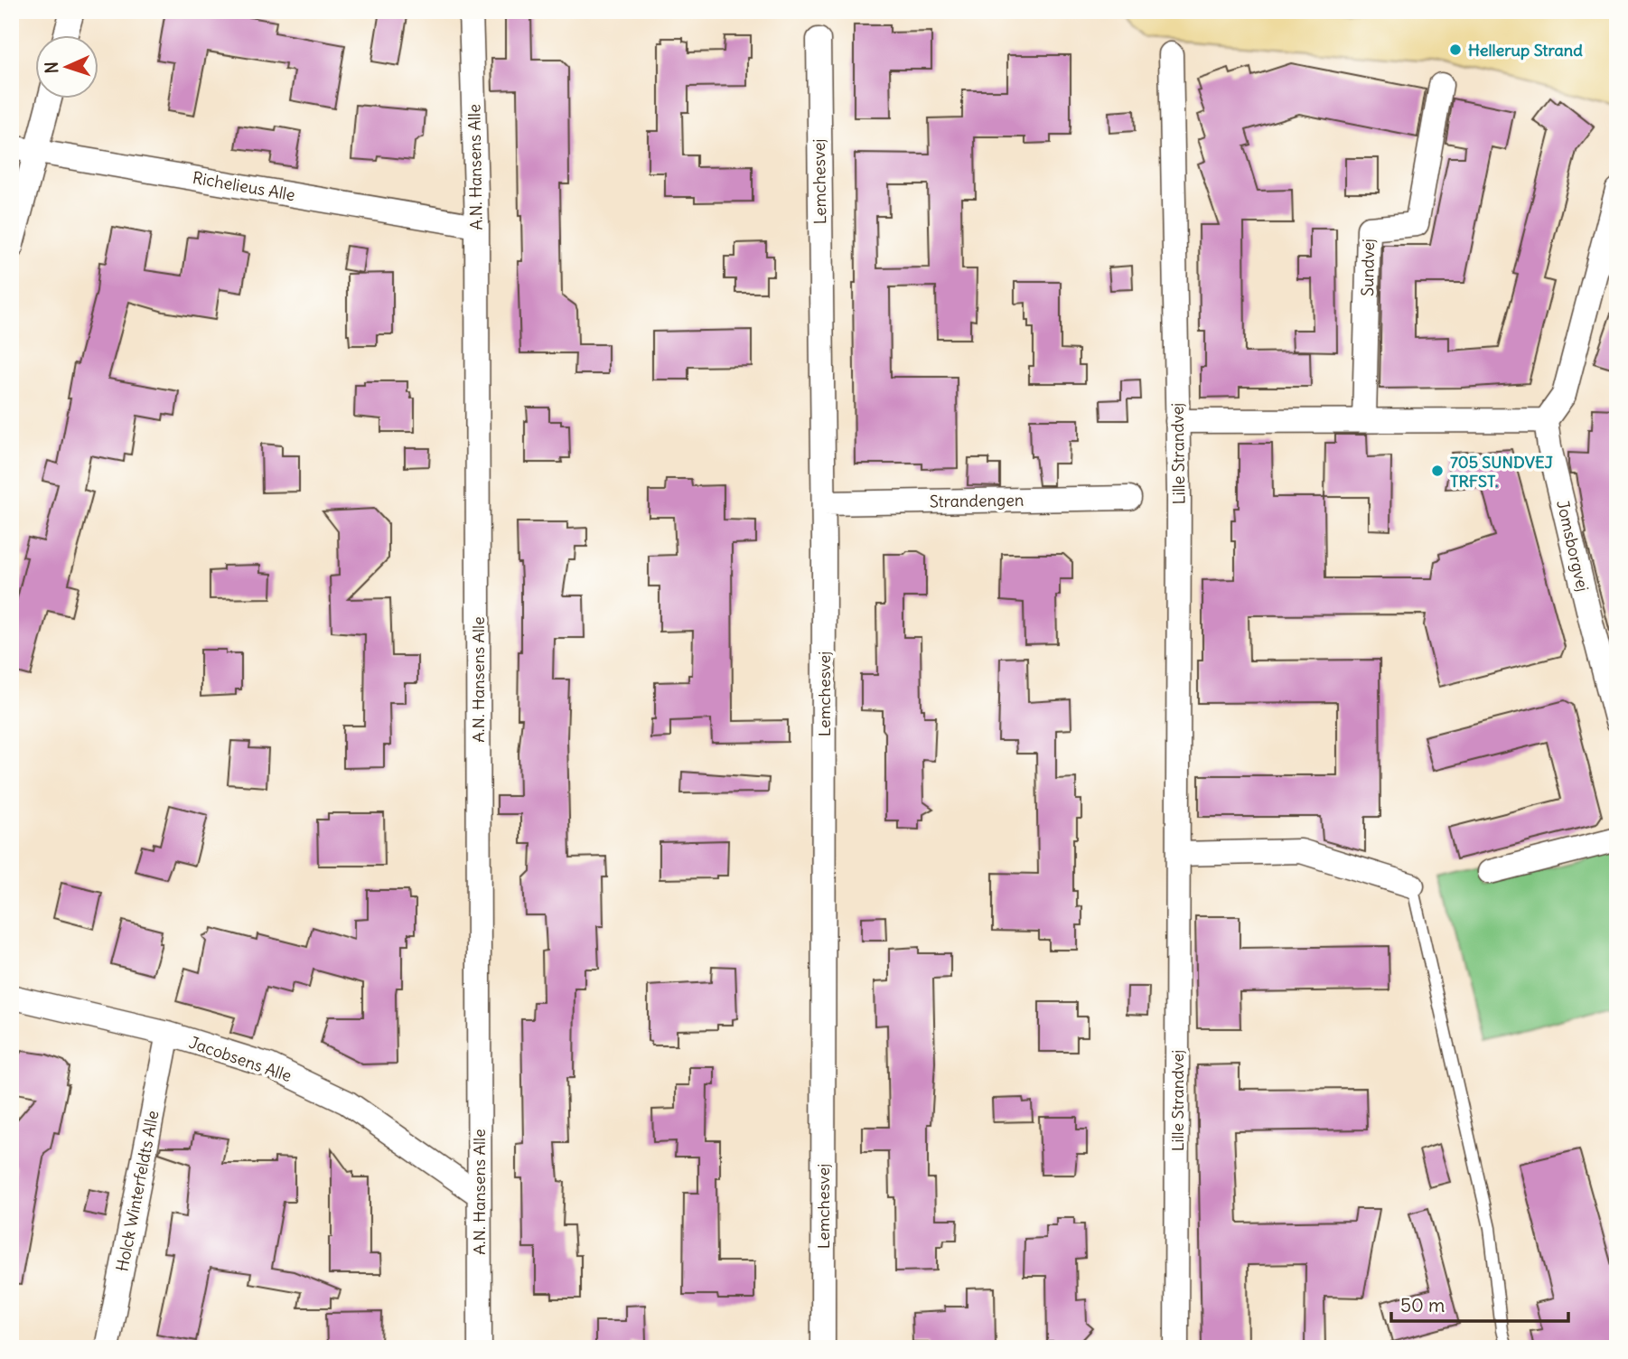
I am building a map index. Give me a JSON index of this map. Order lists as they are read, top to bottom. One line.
{"streets":{"street":["A.N. Hansens Alle","Lemchesvej","Richelieus Alle","Sundvej","Lille Strandvej","Strandengen","Jomsborgvej","Jacobsens Alle","Holck Winterfeldts Alle"]},"crossings":[["A.N. Hansens Alle","Richelieus Alle"],["A.N. Hansens Alle","Jacobsens Alle"],["Lemchesvej","Strandengen"],["Jacobsens Alle","Holck Winterfeldts Alle"]],"places":["Hellerup Strand","705 SUNDVEJ TRFST."],"scale_bar":"50 m","north":"left"}
